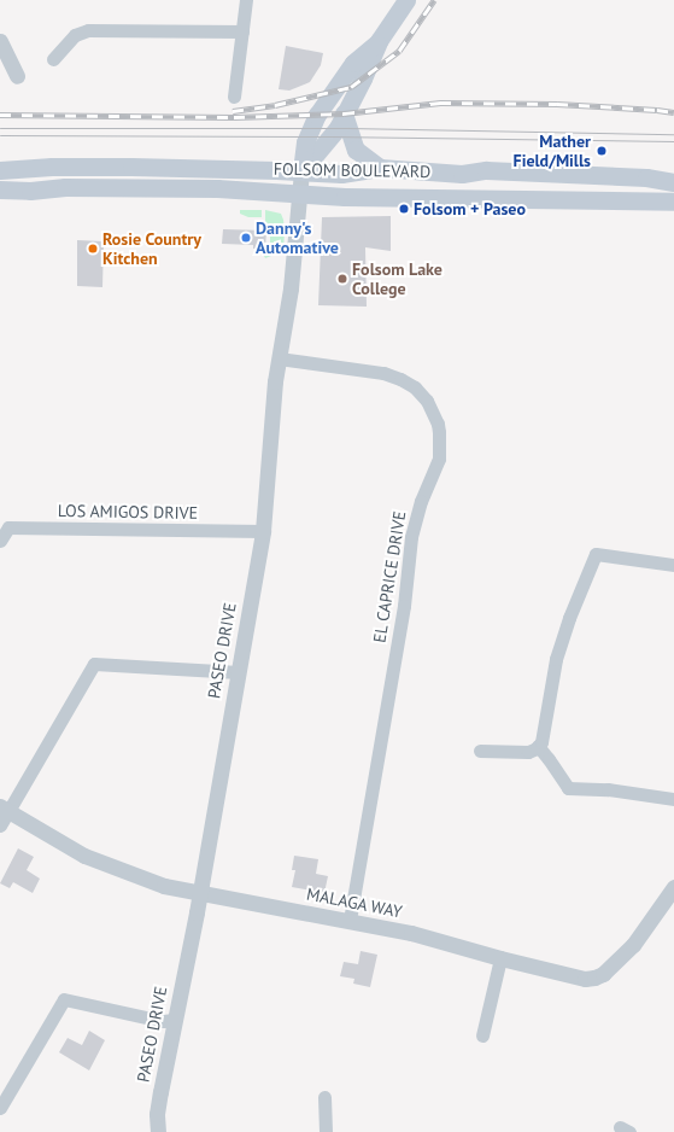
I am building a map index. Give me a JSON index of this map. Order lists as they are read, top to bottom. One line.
{"streets":{"main road":["FOLSOM BOULEVARD"],"street":["LOS AMIGOS DRIVE","EL CAPRICE DRIVE","PASEO DRIVE","MALAGA WAY"]},"crossings":[["FOLSOM BOULEVARD","PASEO DRIVE"],["LOS AMIGOS DRIVE","PASEO DRIVE"],["EL CAPRICE DRIVE","PASEO DRIVE"],["EL CAPRICE DRIVE","MALAGA WAY"],["PASEO DRIVE","MALAGA WAY"]],"places":["Mather Field/Mills","Folsom + Paseo","Danny's Automative","Rosie Country Kitchen","Folsom Lake College"]}
